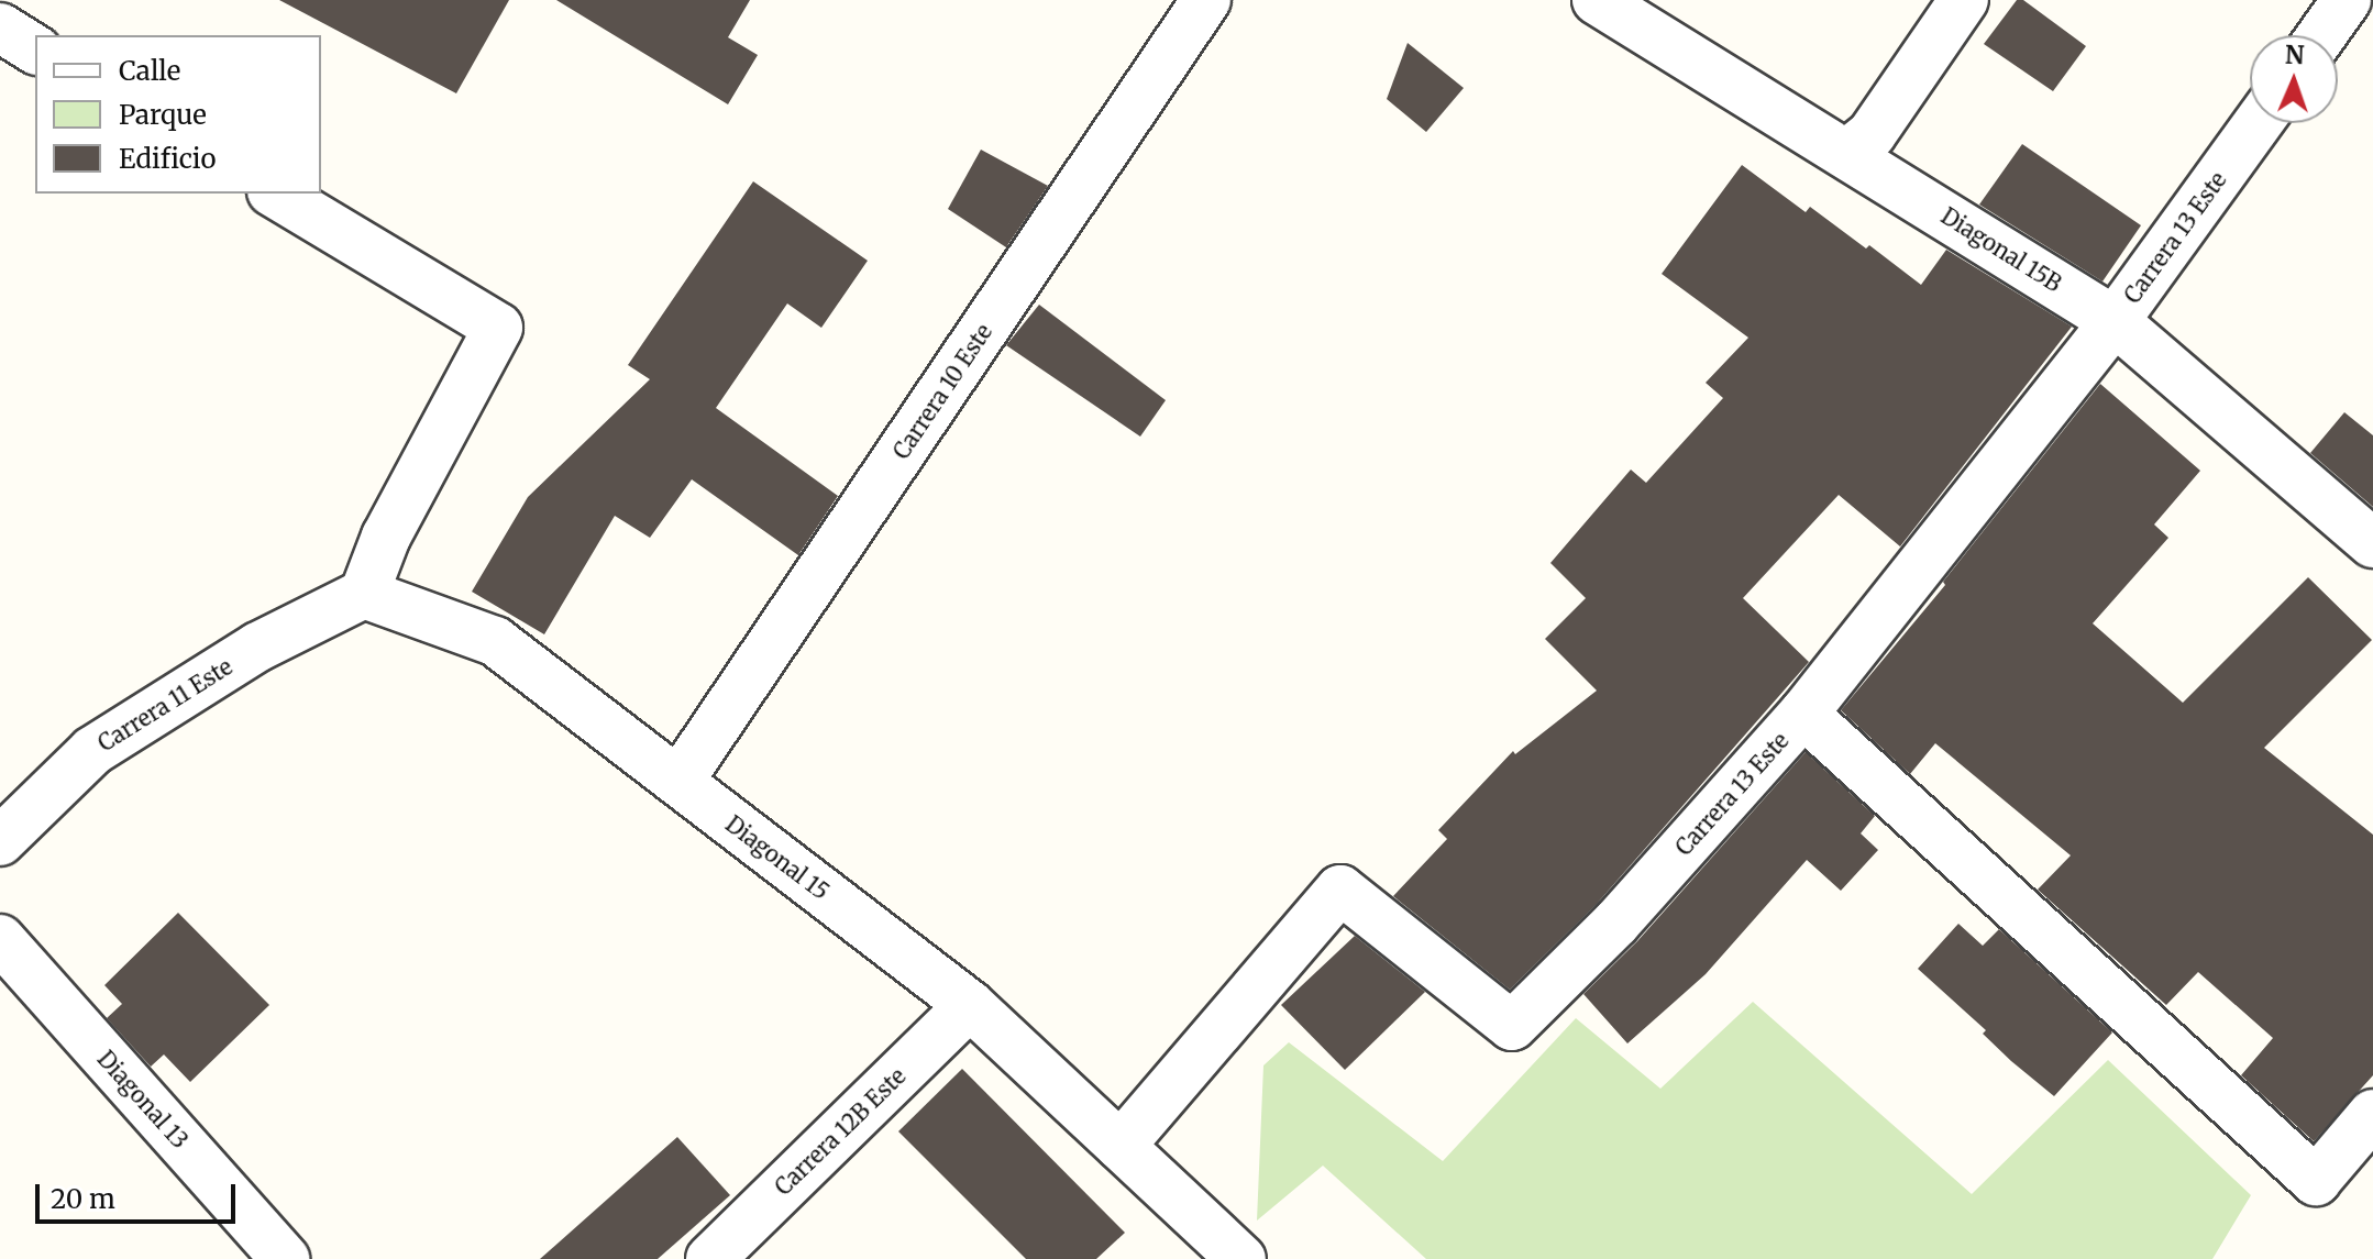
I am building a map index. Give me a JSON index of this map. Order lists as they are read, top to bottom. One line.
{"streets":{"street":["Carrera 13 Este","Diagonal 15B","Carrera 10 Este","Carrera 11 Este","Diagonal 15","Diagonal 13","Carrera 12B Este"]},"crossings":[["Carrera 13 Este","Diagonal 15B"],["Carrera 13 Este","Diagonal 15"],["Carrera 10 Este","Diagonal 15"],["Carrera 11 Este","Diagonal 15"],["Diagonal 15","Carrera 12B Este"]],"legend":["Calle","Parque","Edificio"],"scale_bar":"20 m","north":"top"}
